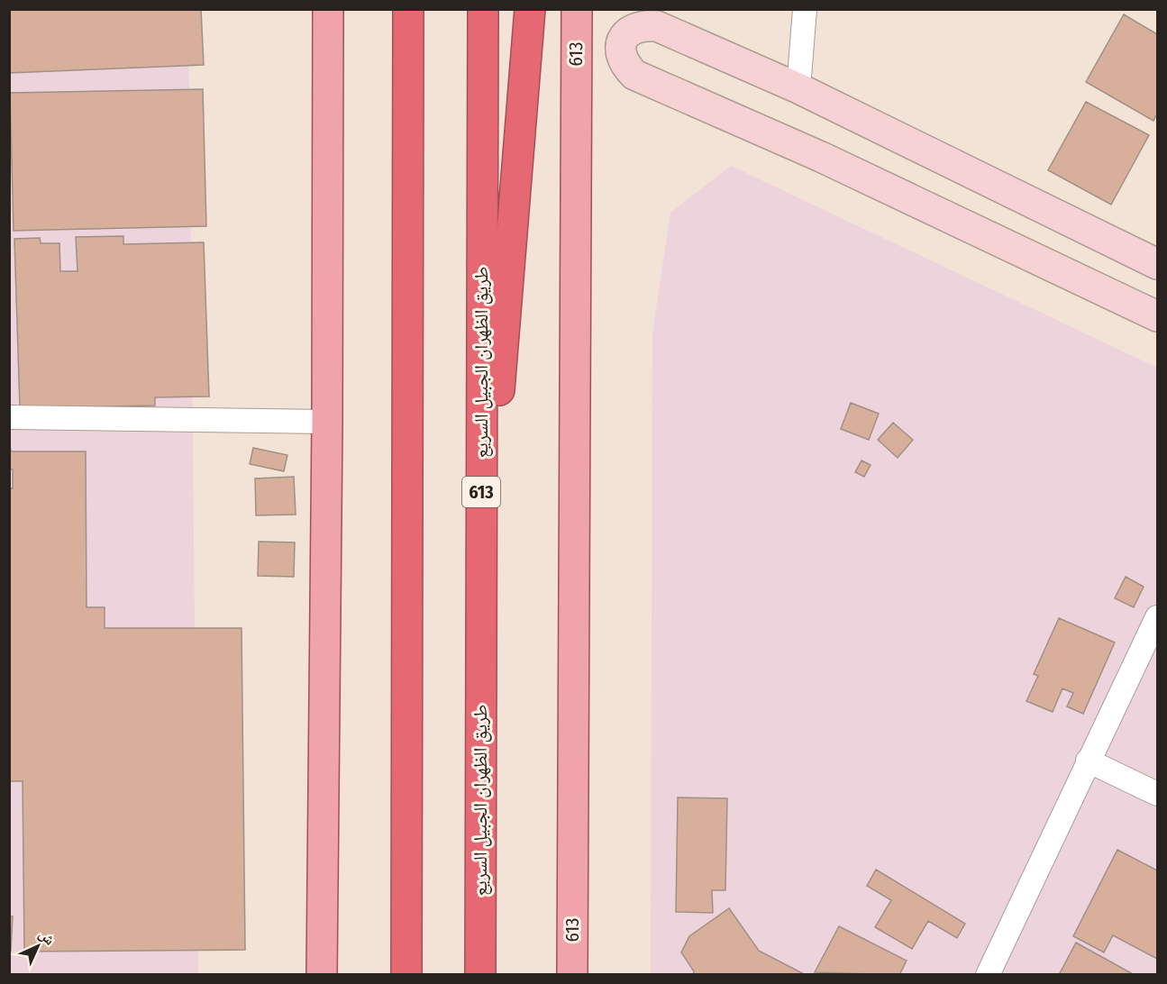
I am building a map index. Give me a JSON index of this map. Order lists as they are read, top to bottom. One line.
{"streets":{"highway":["613","طريق الظهران الجبيل السريع"]},"north":"top right"}
